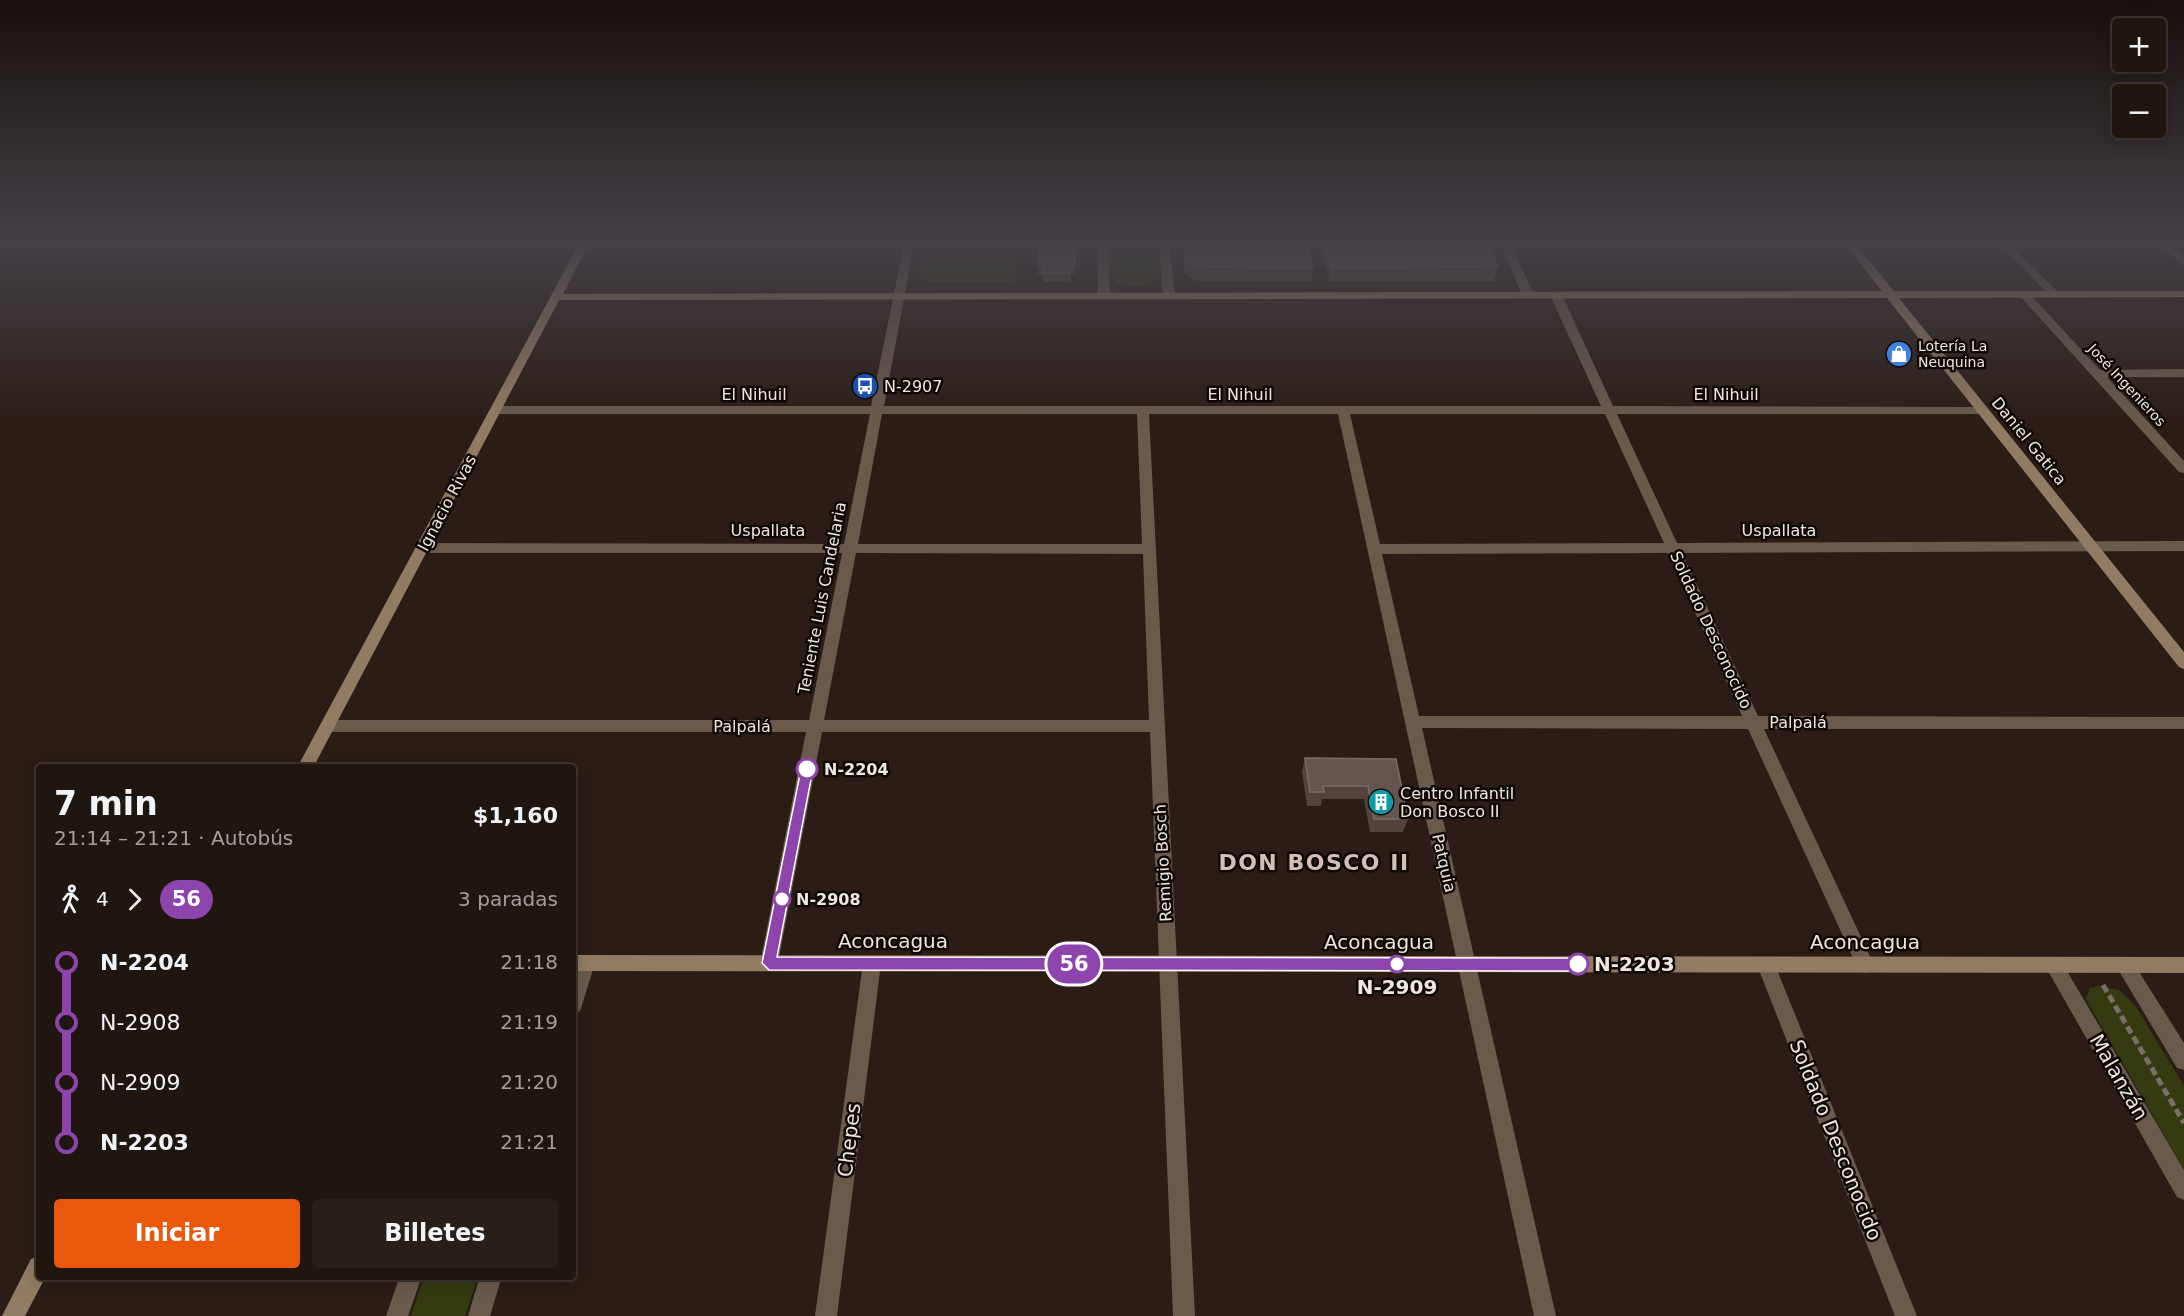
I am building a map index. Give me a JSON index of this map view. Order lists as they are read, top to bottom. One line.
{"streets":{"street":["José Ingenieros","El Nihuil","Daniel Gatica","Ignacio Rivas","Uspallata","Teniente Luis Candelaria","Soldado Desconocido","Palpalá","Remigio Bosch","Patquia","Aconcagua","Malanzán","Chepes"]},"crossings":[["El Nihuil","Daniel Gatica"],["El Nihuil","Ignacio Rivas"],["El Nihuil","Teniente Luis Candelaria"],["El Nihuil","Soldado Desconocido"],["El Nihuil","Remigio Bosch"],["El Nihuil","Patquia"],["Daniel Gatica","Uspallata"],["Ignacio Rivas","Uspallata"],["Ignacio Rivas","Palpalá"],["Uspallata","Teniente Luis Candelaria"],["Uspallata","Soldado Desconocido"],["Uspallata","Remigio Bosch"],["Uspallata","Patquia"],["Teniente Luis Candelaria","Palpalá"],["Teniente Luis Candelaria","Aconcagua"],["Soldado Desconocido","Palpalá"],["Soldado Desconocido","Aconcagua"],["Palpalá","Remigio Bosch"],["Palpalá","Patquia"],["Remigio Bosch","Aconcagua"],["Patquia","Aconcagua"],["Aconcagua","Malanzán"],["Aconcagua","Chepes"]],"districts":["DON BOSCO II"],"places":{"shop":["Lotería La Neuquina"],"bus stop":["N-2907"],"other":["N-2204","N-2908","N-2909","N-2203"],"building":["Centro Infantil Don Bosco II"]},"lines":["bus line 56"],"page":{"on_map":"56","map_buttons":["+","−"],"heading":["7 min","21:14 – 21:21 · Autobús","$1,160"],"legs":["4","56","3 paradas"],"list":[{"name":"N-2204","value":"21:18"},{"name":"N-2908","value":"21:19"},{"name":"N-2909","value":"21:20"},{"name":"N-2203","value":"21:21"}],"buttons":["Iniciar","Billetes"]}}
